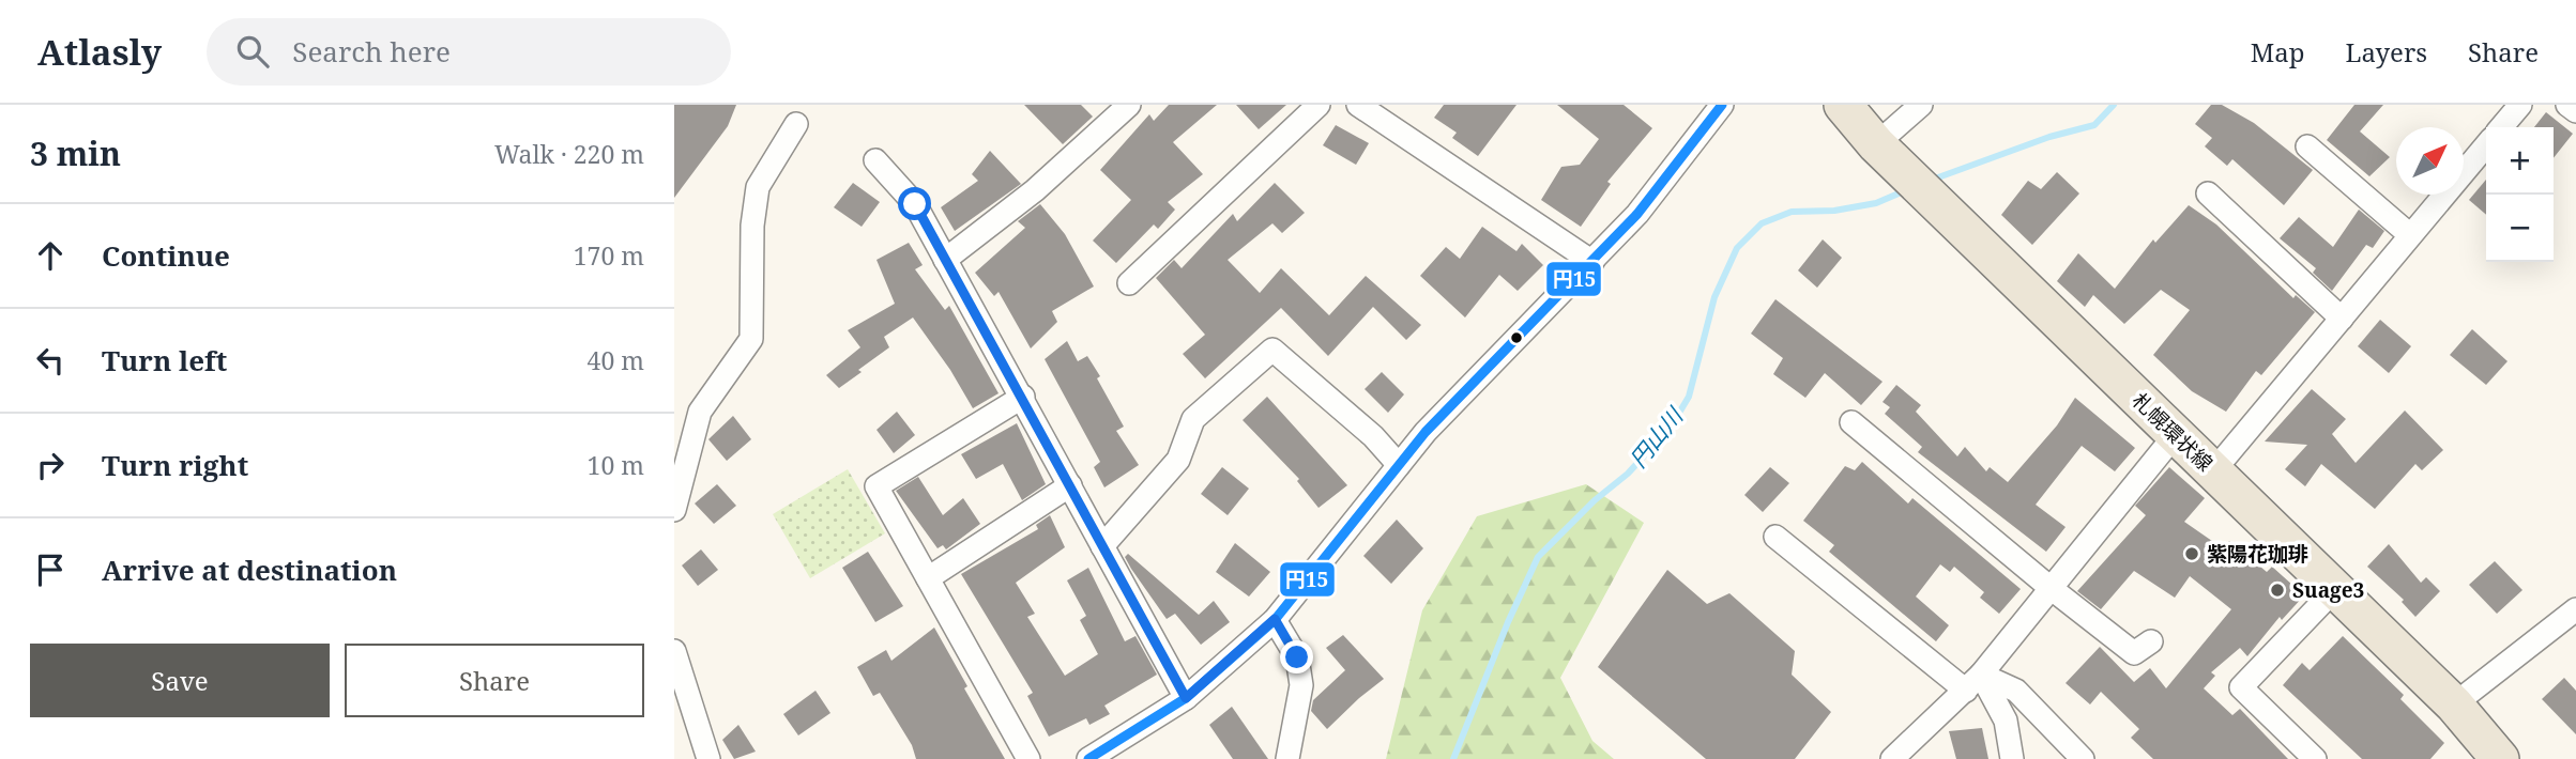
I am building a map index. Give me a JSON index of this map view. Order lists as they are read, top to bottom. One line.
{"streets":{"main road":["札幌環状線"]},"water":["円山川"],"places":["紫陽花珈琲","Suage3"],"lines":["transit line 円15"],"north":"top right","page":{"header":"Atlasly","search":"Search here","nav":["Map","Layers","Share"],"heading":["3 min","Walk · 220 m"],"map_buttons":["+","−"],"list":[["Continue","170 m"],["Turn left","40 m"],["Turn right","10 m"],"Arrive at destination"],"buttons":["Save","Share"]}}
